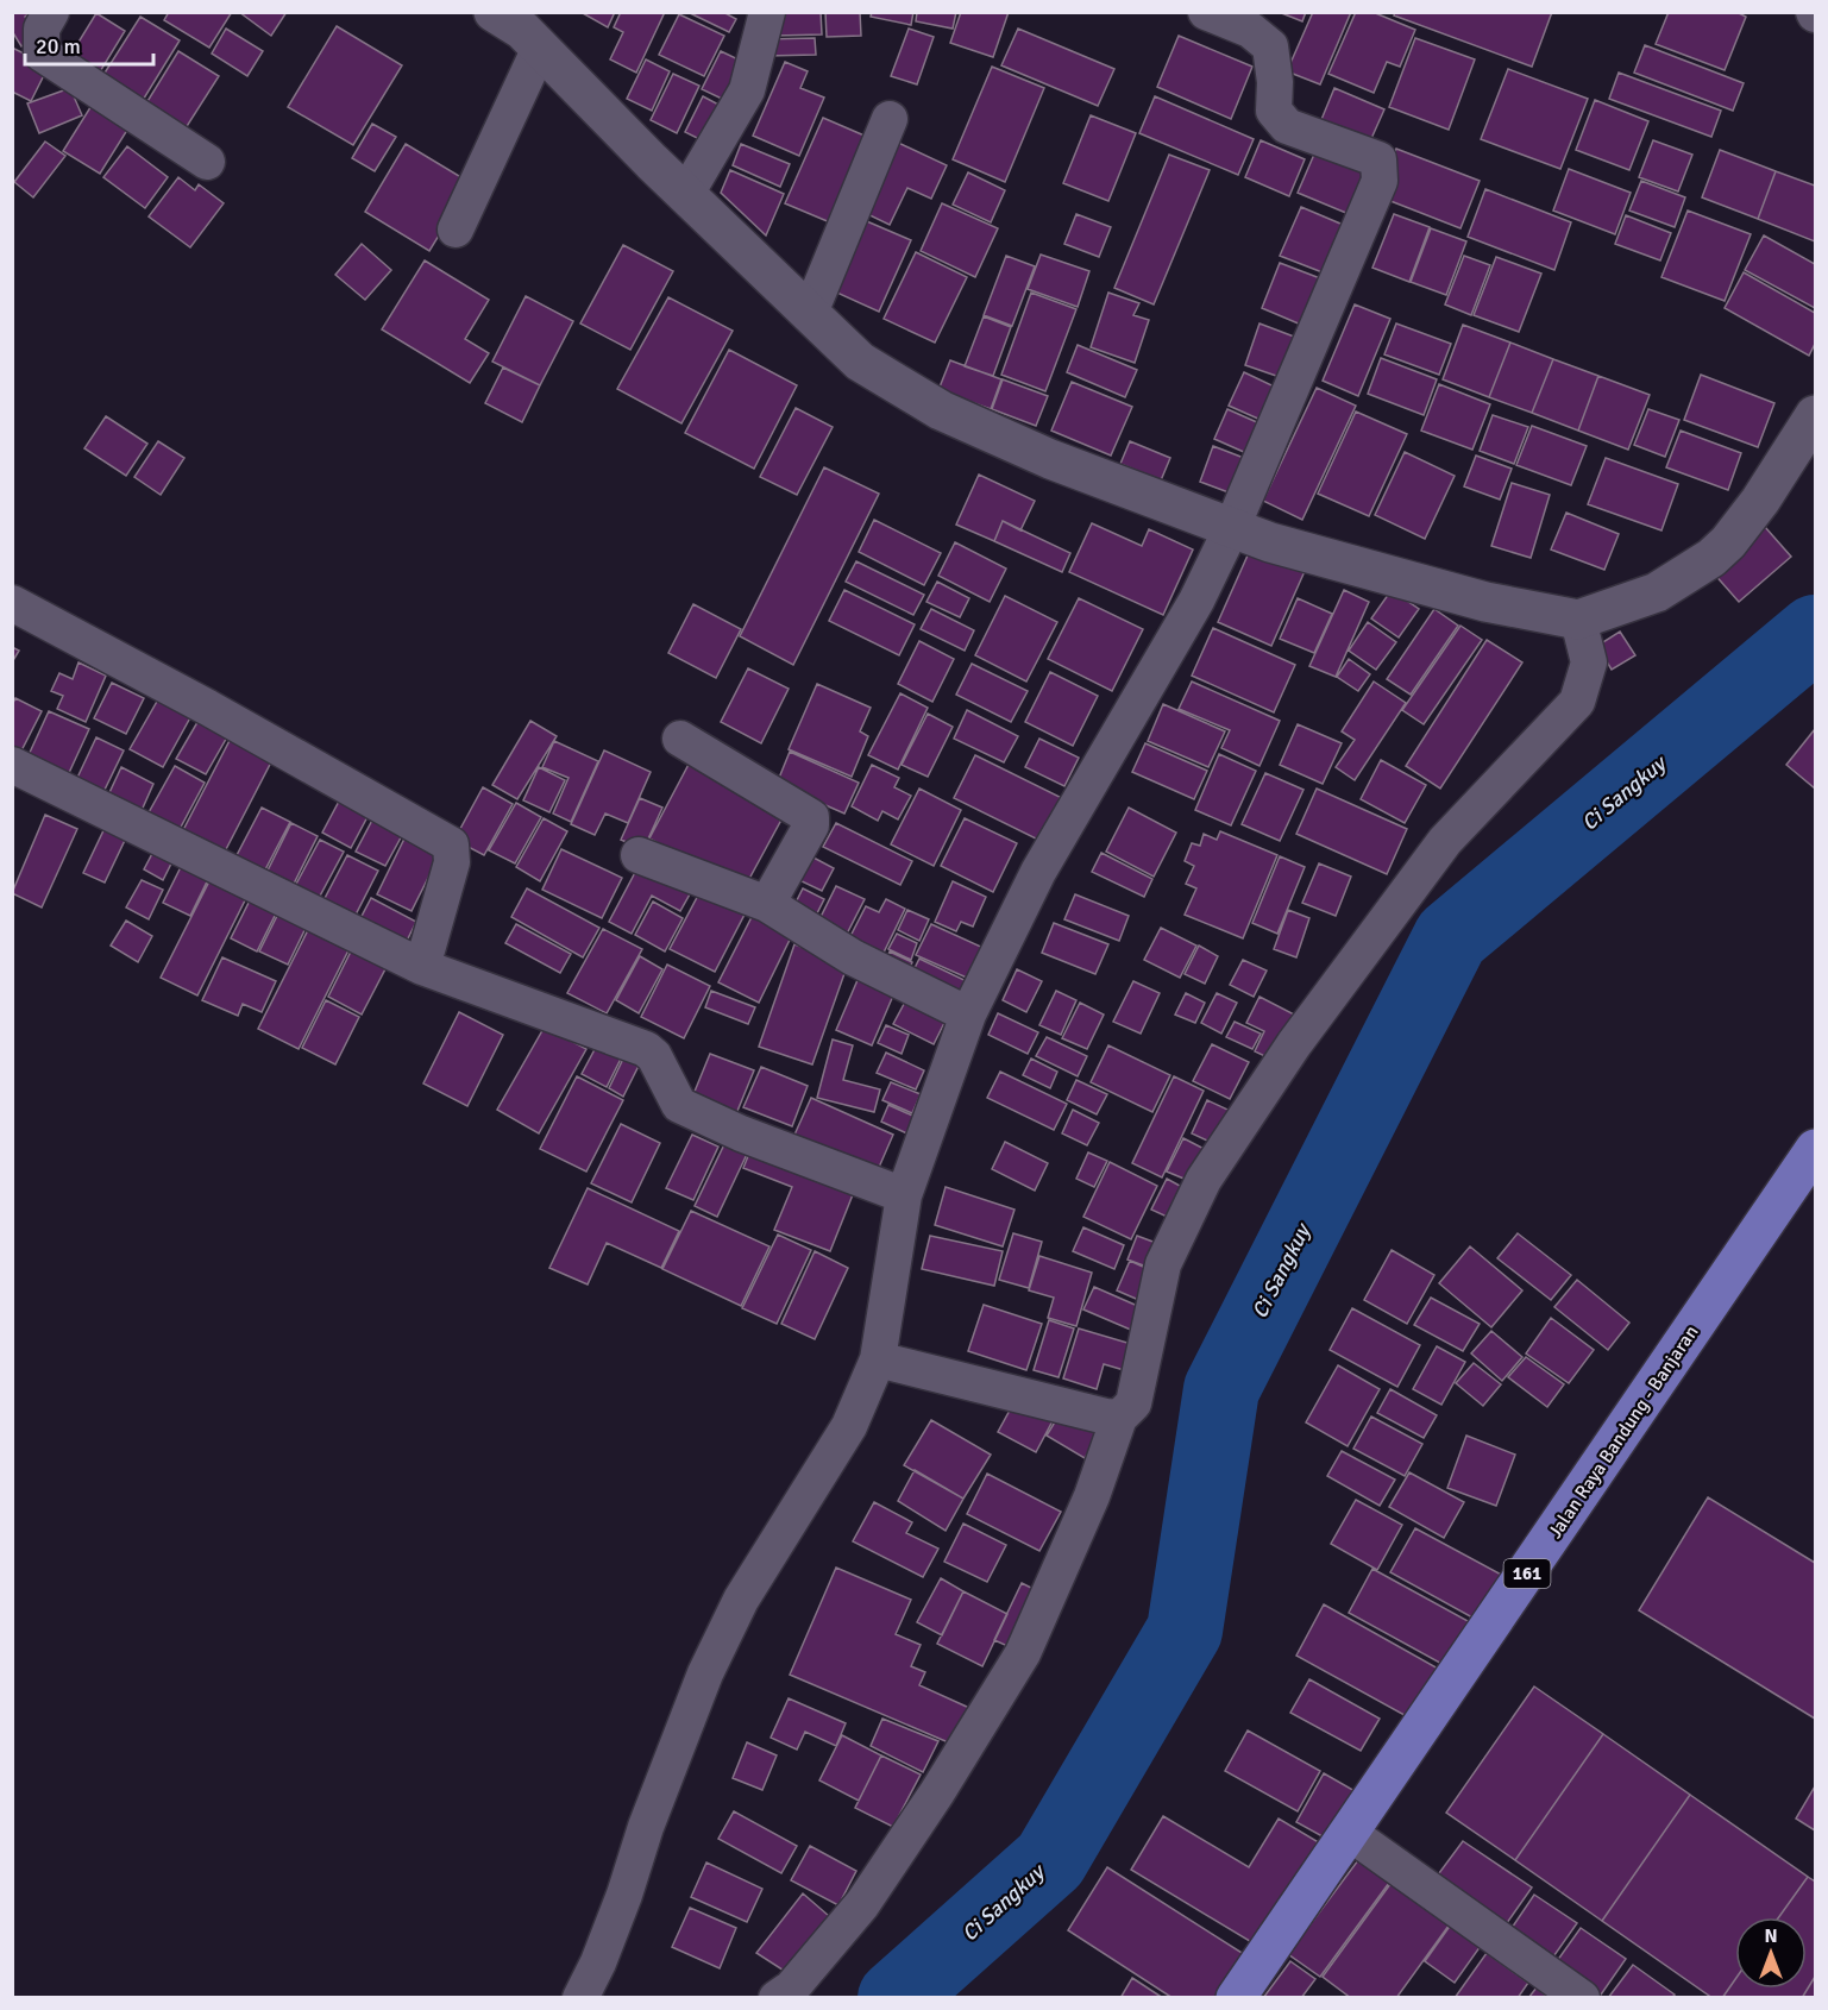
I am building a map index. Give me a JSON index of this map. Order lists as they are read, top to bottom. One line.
{"streets":{"main road":["Jalan Raya Bandung - Banjaran","161"]},"water":["Ci Sangkuy"],"scale_bar":"20 m","north":"top"}
